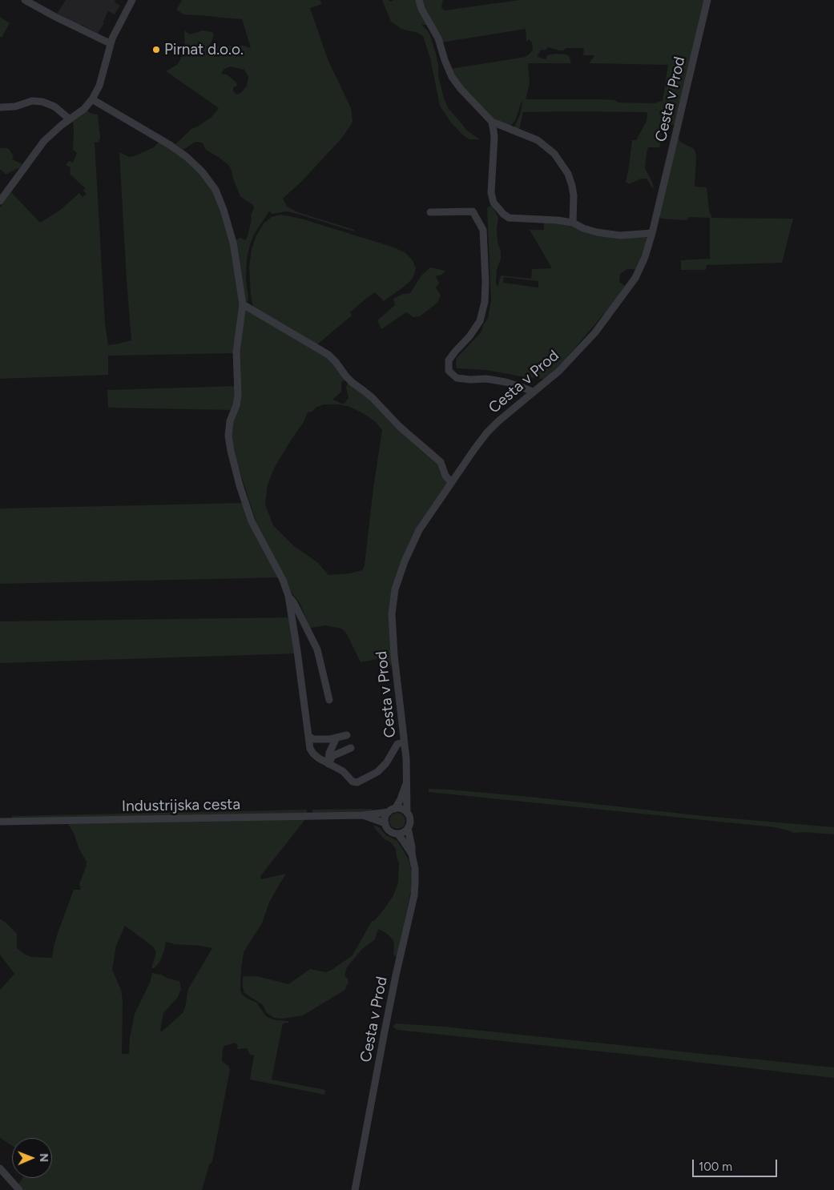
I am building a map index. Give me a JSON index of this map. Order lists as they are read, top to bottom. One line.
{"streets":{"street":["Cesta v Prod","Industrijska cesta"]},"crossings":[["Cesta v Prod","Industrijska cesta"]],"places":["Pirnat d.o.o."],"scale_bar":"100 m","north":"right"}
